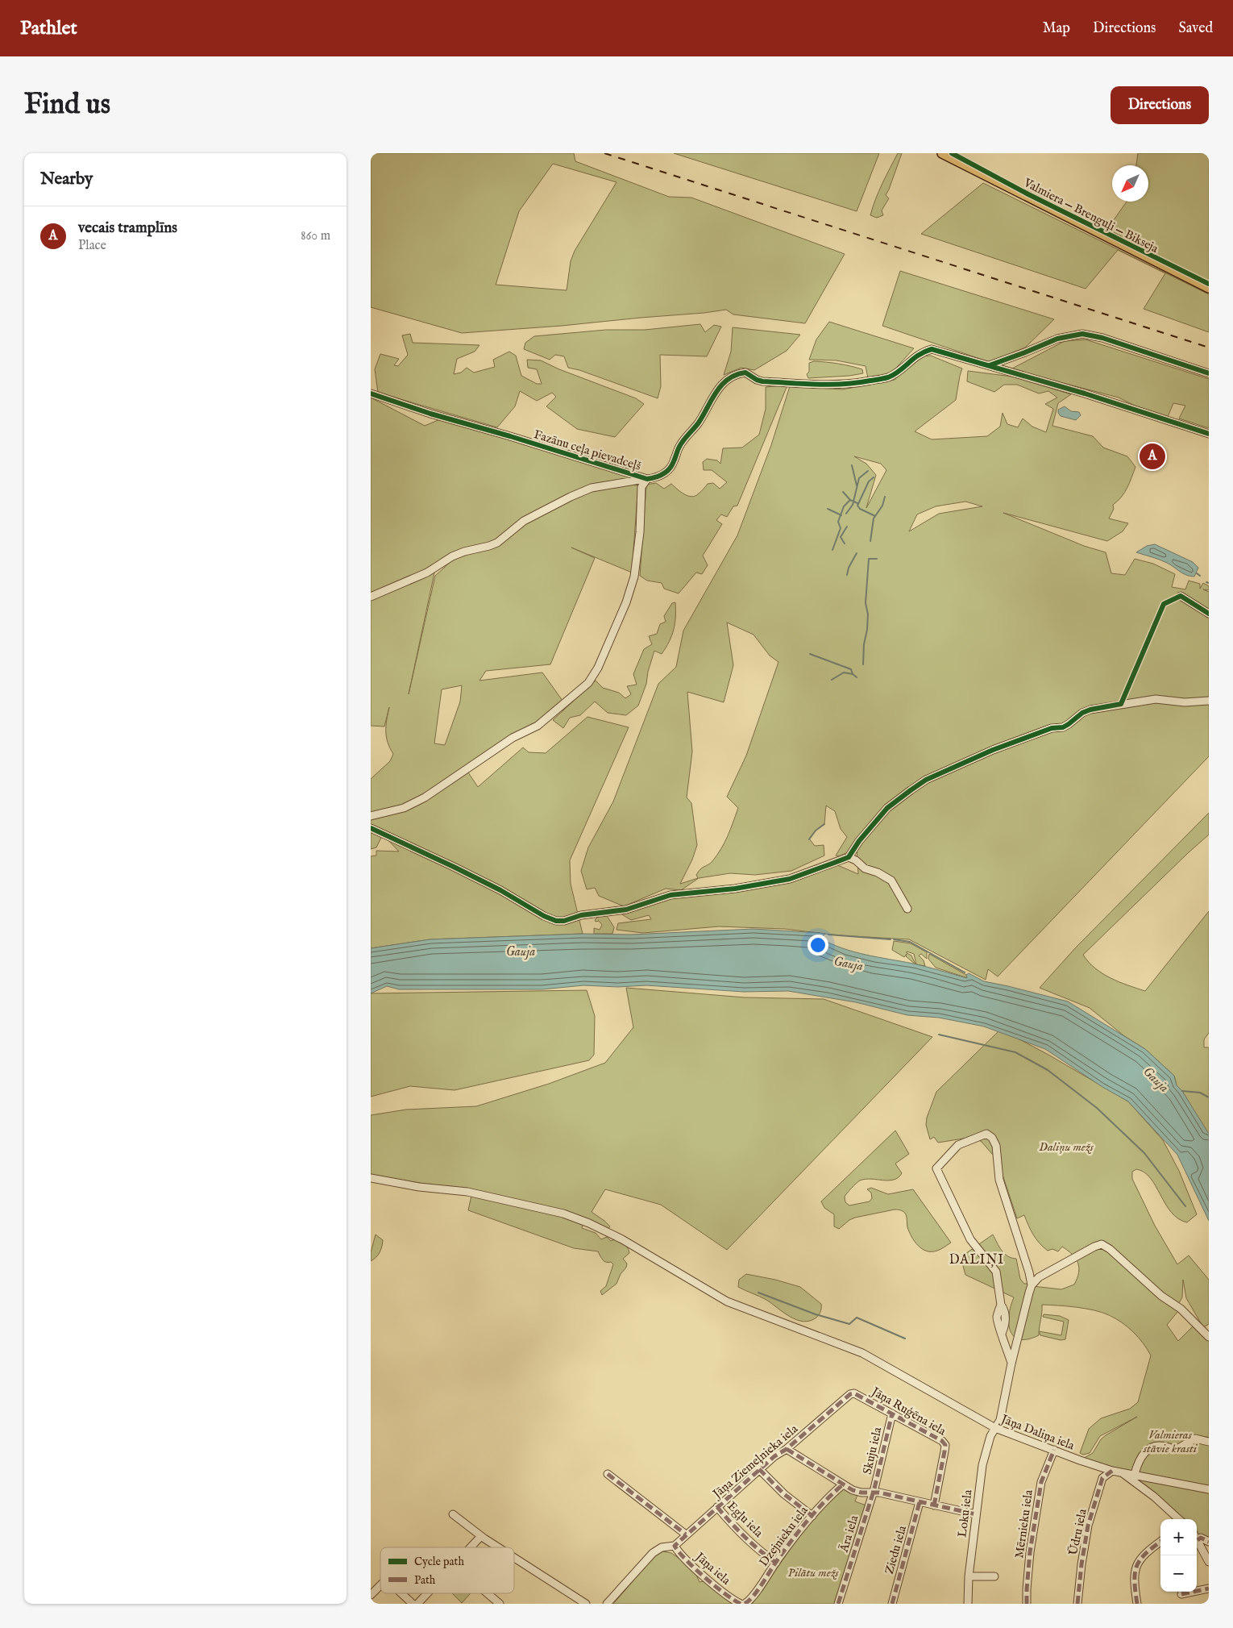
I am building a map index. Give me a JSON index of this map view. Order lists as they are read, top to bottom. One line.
{"streets":{"main road":["Valmiera — Brenguļi — Bikseja"],"street":["Fazānu ceļa pievadceļš","Jāņa Ruģēna iela","Jāņa Daliņa iela","Skuju iela","Jāņa Ziemeļnieka iela","Loku iela","Egļu iela","Mērnieku iela","Ūdru iela","Āra iela","Dzejnieku iela","Ziedu iela","Jāņa iela"]},"crossings":[["Jāņa Ruģēna iela","Skuju iela"],["Jāņa Ruģēna iela","Jāņa Ziemeļnieka iela"],["Jāņa Daliņa iela","Loku iela"],["Jāņa Daliņa iela","Mērnieku iela"],["Jāņa Daliņa iela","Ūdru iela"],["Skuju iela","Āra iela"],["Jāņa Ziemeļnieka iela","Egļu iela"],["Jāņa Ziemeļnieka iela","Jāņa iela"],["Egļu iela","Dzejnieku iela"]],"districts":["DALIŅI"],"water":["Gauja"],"parks":["Daliņu mežs","Valmieras stāvie krasti","Pilātu mežs"],"legend":["Cycle path","Path"],"north":"bottom left","page":{"header":"Pathlet","nav":["Map","Directions","Saved"],"buttons":"Directions","title":"Find us","heading":"Nearby","list":[{"mark":"A","name":"vecais tramplīns","note":"Place","value":"860 m"}],"pins":"A","map_buttons":["+","−"]}}
